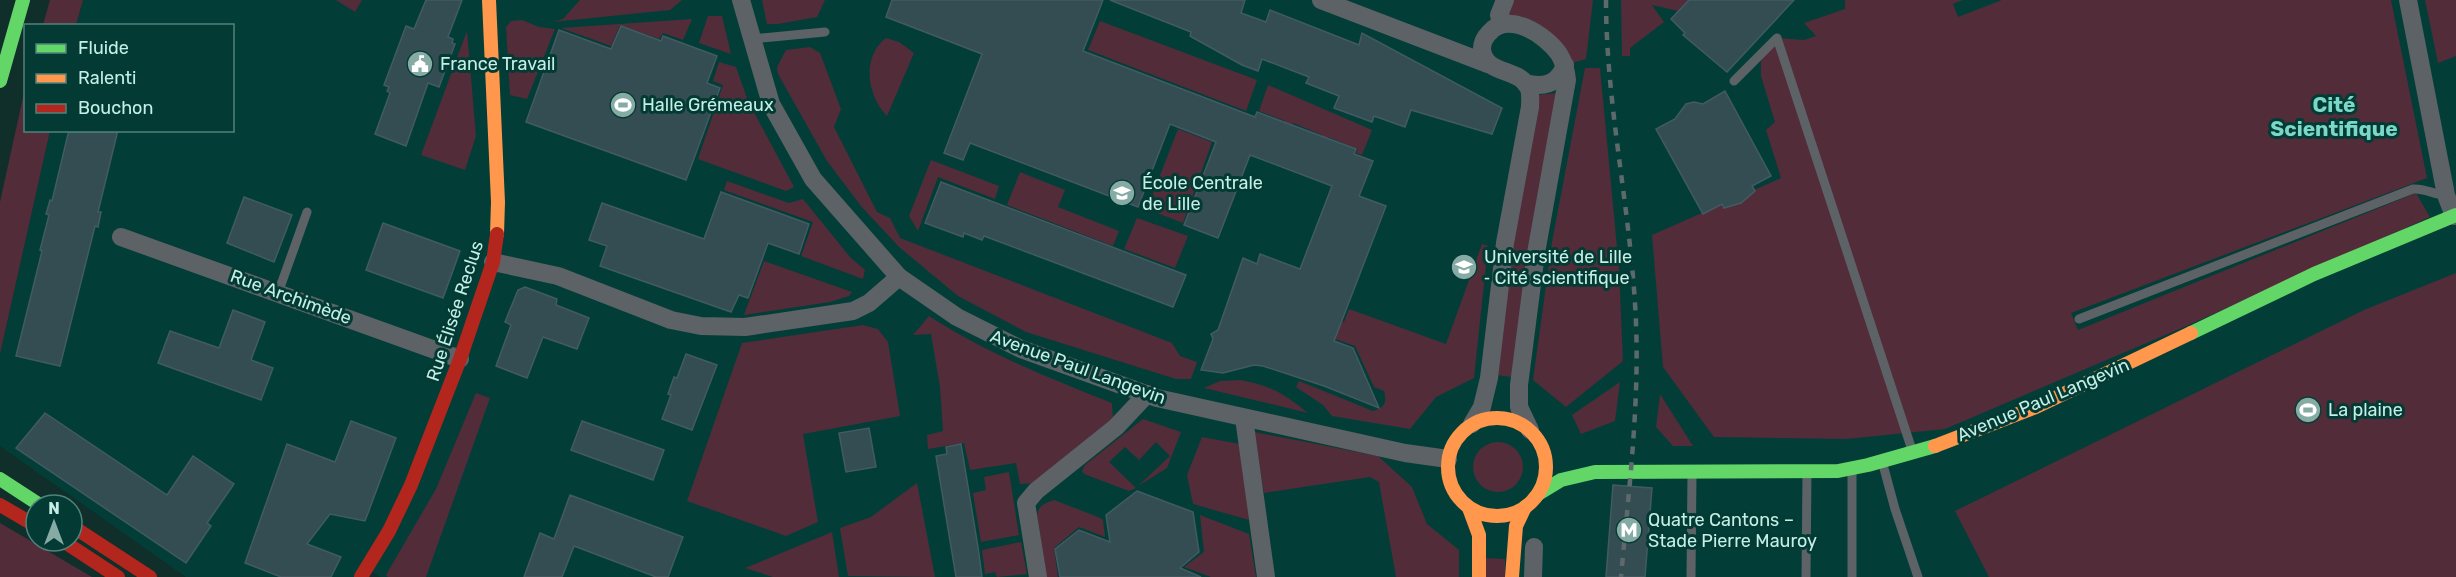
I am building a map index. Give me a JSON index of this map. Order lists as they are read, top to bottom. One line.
{"streets":{"main road":["Rue Élisée Reclus","Avenue Paul Langevin"],"street":["Rue Archimède"]},"crossings":[["Rue Archimède","Rue Élisée Reclus"]],"districts":["Cité Scientifique"],"places":{"public building":["France Travail"],"sports":["Halle Grémeaux","La plaine"],"school or university":["École Centrale de Lille","Université de Lille ‐ Cité scientifique"],"metro station":["Quatre Cantons – Stade Pierre Mauroy"]},"legend":["Fluide","Ralenti","Bouchon"],"north":"top"}
